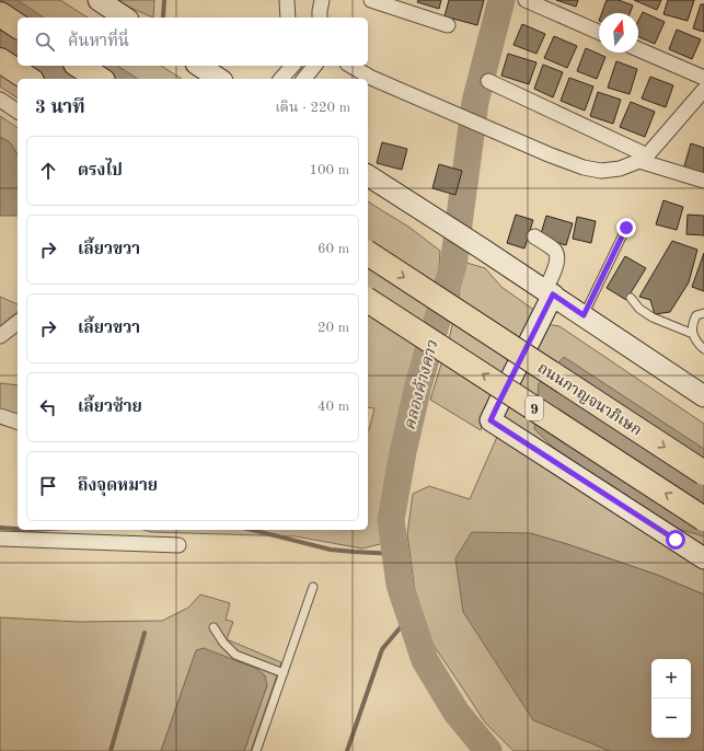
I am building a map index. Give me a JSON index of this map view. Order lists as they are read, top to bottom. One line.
{"streets":{"highway":["ถนนกาญจนาภิเษก","9"]},"water":["คลองค้างคาว"],"north":"top","page":{"search":"ค้นหาที่นี่","heading":["3 นาที","เดิน · 220 m"],"list":[["ตรงไป","100 m"],["เลี้ยวขวา","60 m"],["เลี้ยวขวา","20 m"],["เลี้ยวซ้าย","40 m"],"ถึงจุดหมาย"],"map_buttons":["+","−"]}}
